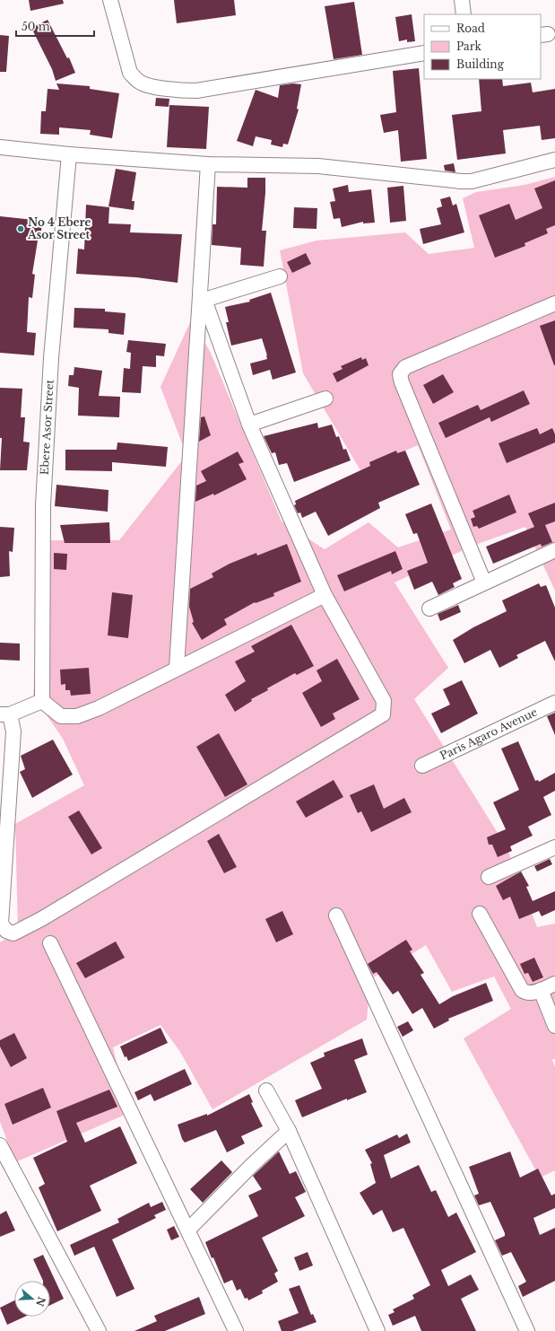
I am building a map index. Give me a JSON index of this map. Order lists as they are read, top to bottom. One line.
{"streets":{"street":["Ebere Asor Street","Paris Agaro Avenue"]},"places":["No 4 Ebere Asor Street"],"legend":["Road","Park","Building"],"scale_bar":"50 m","north":"right"}
